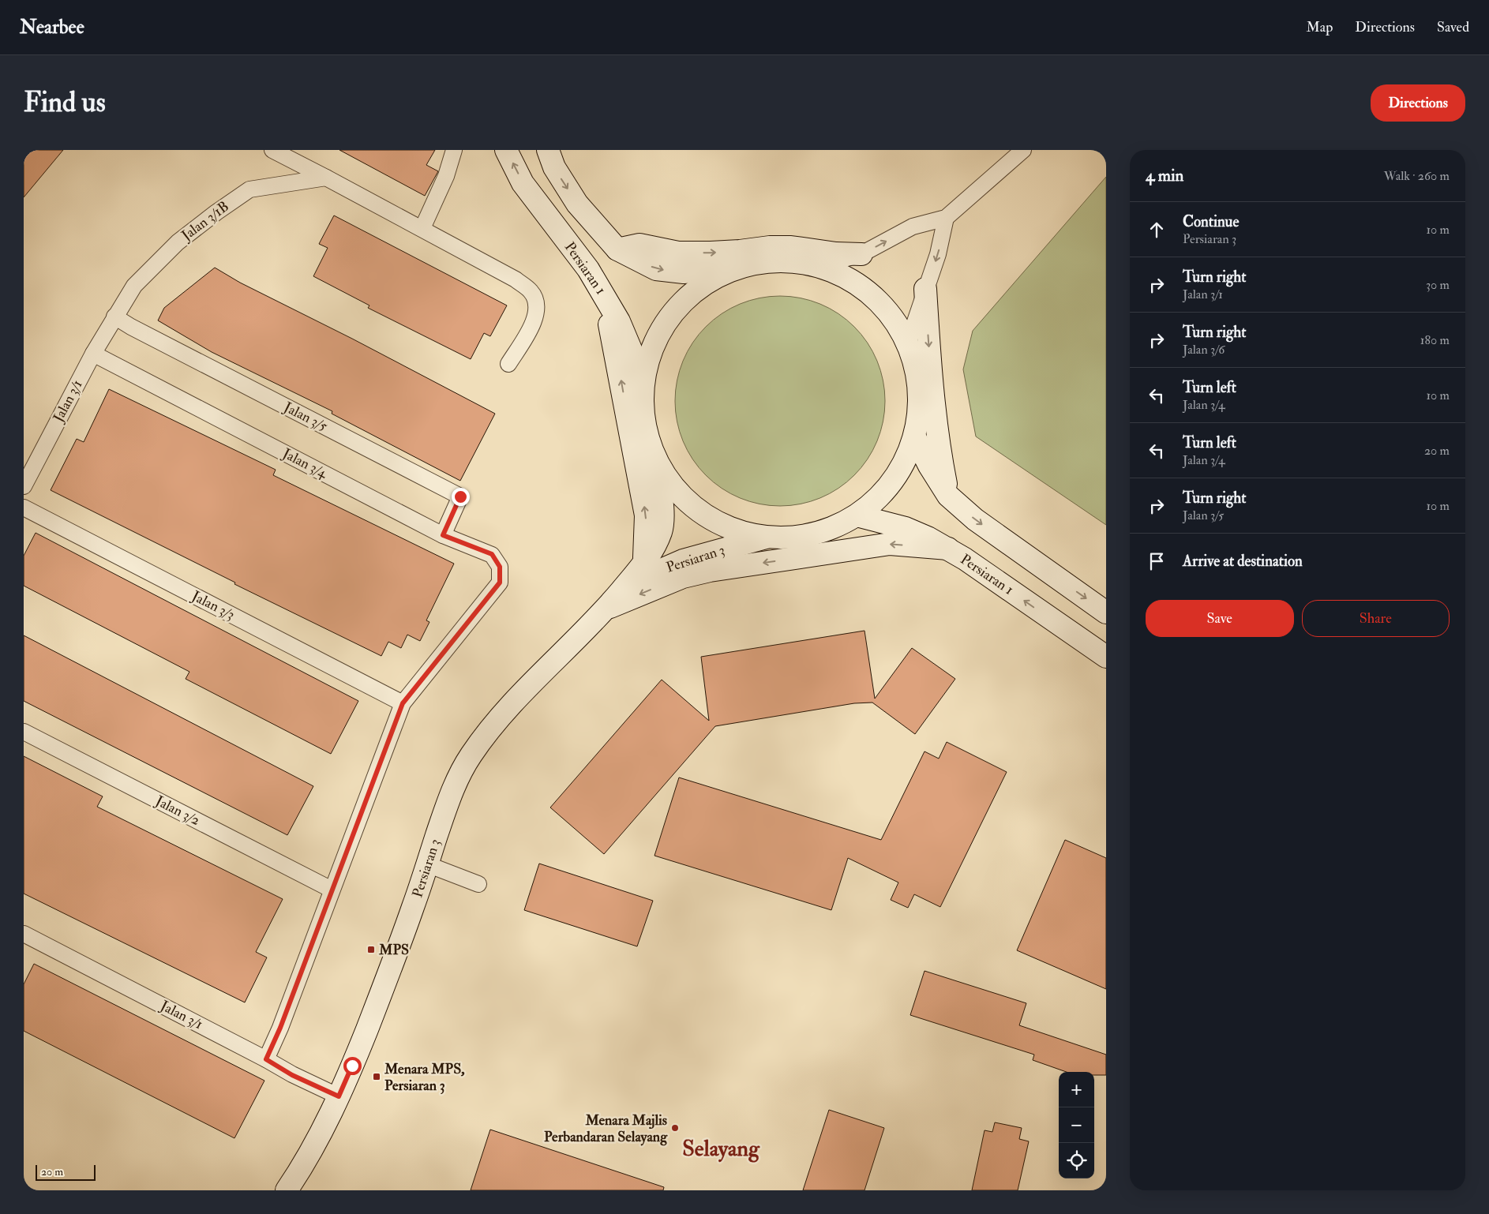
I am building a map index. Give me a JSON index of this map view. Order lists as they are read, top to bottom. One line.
{"streets":{"main road":["Persiaran 1","Persiaran 3"],"street":["Jalan 3/1B","Jalan 3/1","Jalan 3/5","Jalan 3/4","Jalan 3/3","Jalan 3/2"]},"crossings":[["Jalan 3/1B","Jalan 3/1"],["Jalan 3/1B","Jalan 3/5"],["Jalan 3/1","Jalan 3/5"],["Jalan 3/1","Jalan 3/4"],["Jalan 3/1","Persiaran 3"],["Jalan 3/5","Jalan 3/4"],["Jalan 3/4","Jalan 3/3"]],"districts":["Selayang"],"places":{"transit":["MPS","Menara MPS, Persiaran 3"],"other":["Menara Majlis Perbandaran Selayang"]},"scale_bar":"20 m","page":{"header":"Nearbee","nav":["Map","Directions","Saved"],"buttons":["Directions",["Save","Share"]],"title":"Find us","heading":["4 min","Walk · 260 m"],"list":[["Continue","Persiaran 3","10 m"],["Turn right","Jalan 3/1","30 m"],["Turn right","Jalan 3/6","180 m"],["Turn left","Jalan 3/4","10 m"],["Turn left","Jalan 3/4","20 m"],["Turn right","Jalan 3/5","10 m"],"Arrive at destination"],"map_buttons":["+","−"],"scale":"20 m"}}
